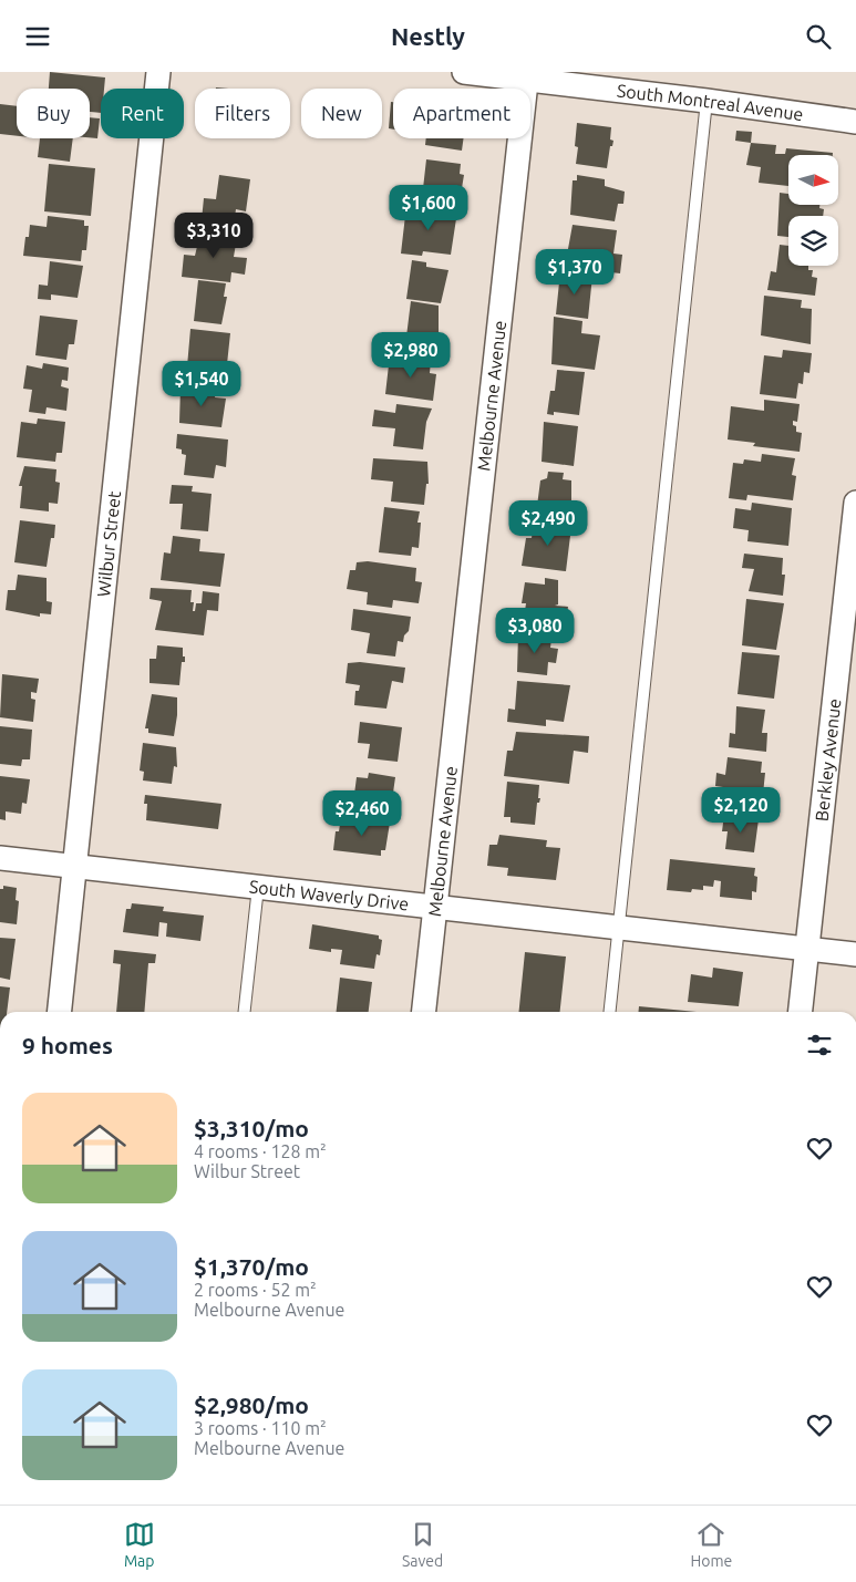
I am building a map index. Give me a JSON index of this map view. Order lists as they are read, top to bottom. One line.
{"streets":{"street":["South Montreal Avenue","Melbourne Avenue","Wilbur Street","Berkley Avenue","South Waverly Drive"]},"crossings":[["South Montreal Avenue","Melbourne Avenue"],["Melbourne Avenue","South Waverly Drive"],["Wilbur Street","South Waverly Drive"],["Berkley Avenue","South Waverly Drive"]],"north":"right","page":{"header":"Nestly","chip":["Buy","Rent","Filters","New","Apartment"],"price":["$1,600","$3,310","$1,370","$2,980","$1,540","$2,490","$3,080","$2,120","$2,460"],"heading":"9 homes","list":[{"name":"$3,310/mo","note":"4 rooms · 128 m² · Wilbur Street"},{"name":"$1,370/mo","note":"2 rooms · 52 m² · Melbourne Avenue"},{"name":"$2,980/mo","note":"3 rooms · 110 m² · Melbourne Avenue"}],"tabs":["Map","Saved","Home"]}}
